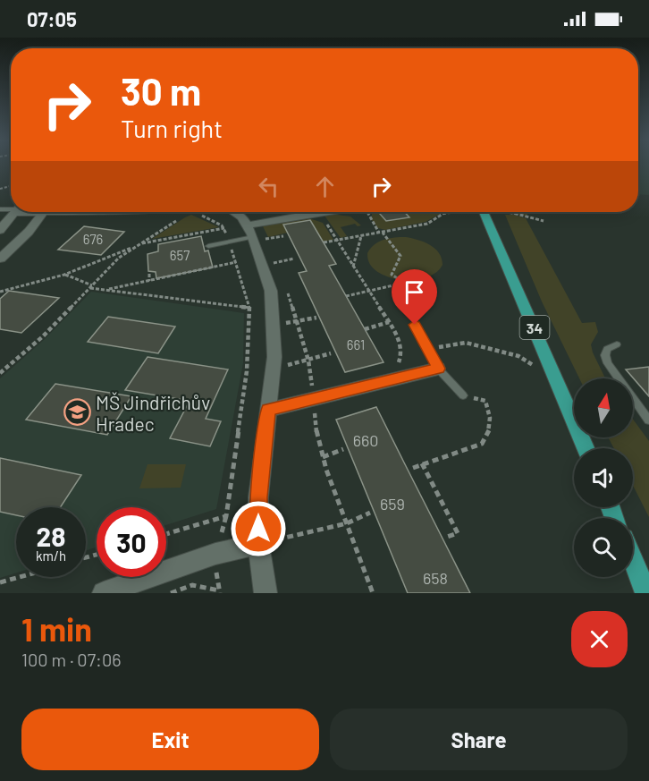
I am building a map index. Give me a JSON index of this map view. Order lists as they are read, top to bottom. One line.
{"streets":{"main road":["34"]},"places":{"school or university":["MŠ Jindřichův Hradec"]},"house_numbers":["676","657","661","660","659","658"],"north":"top","page":{"status":"07:05","turn":["30 m","Turn right"],"speed":"28 km/h","limit":"30","heading":["1 min","100 m · 07:06"],"buttons":["Exit","Share"]}}
